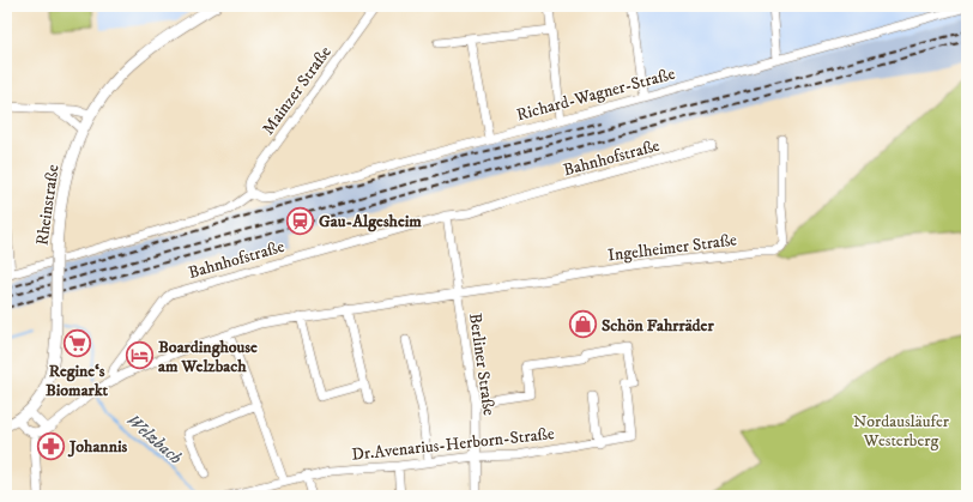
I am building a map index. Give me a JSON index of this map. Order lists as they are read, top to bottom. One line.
{"streets":{"main road":["Rheinstraße"],"street":["Mainzer Straße","Richard-Wagner-Straße","Bahnhofstraße","Ingelheimer Straße","Berliner Straße","Dr.Avenarius-Herborn-Straße"]},"crossings":[["Mainzer Straße","Richard-Wagner-Straße"],["Bahnhofstraße","Ingelheimer Straße"],["Ingelheimer Straße","Berliner Straße"],["Berliner Straße","Dr.Avenarius-Herborn-Straße"]],"water":["Welzbach"],"parks":["Nordausläufer Westerberg"],"places":{"station":["Gau-Algesheim"],"shop":["Schön Fahrräder"],"supermarket":["Regine‘s Biomarkt"],"hotel":["Boardinghouse am Welzbach"],"pharmacy":["Johannis"]}}
